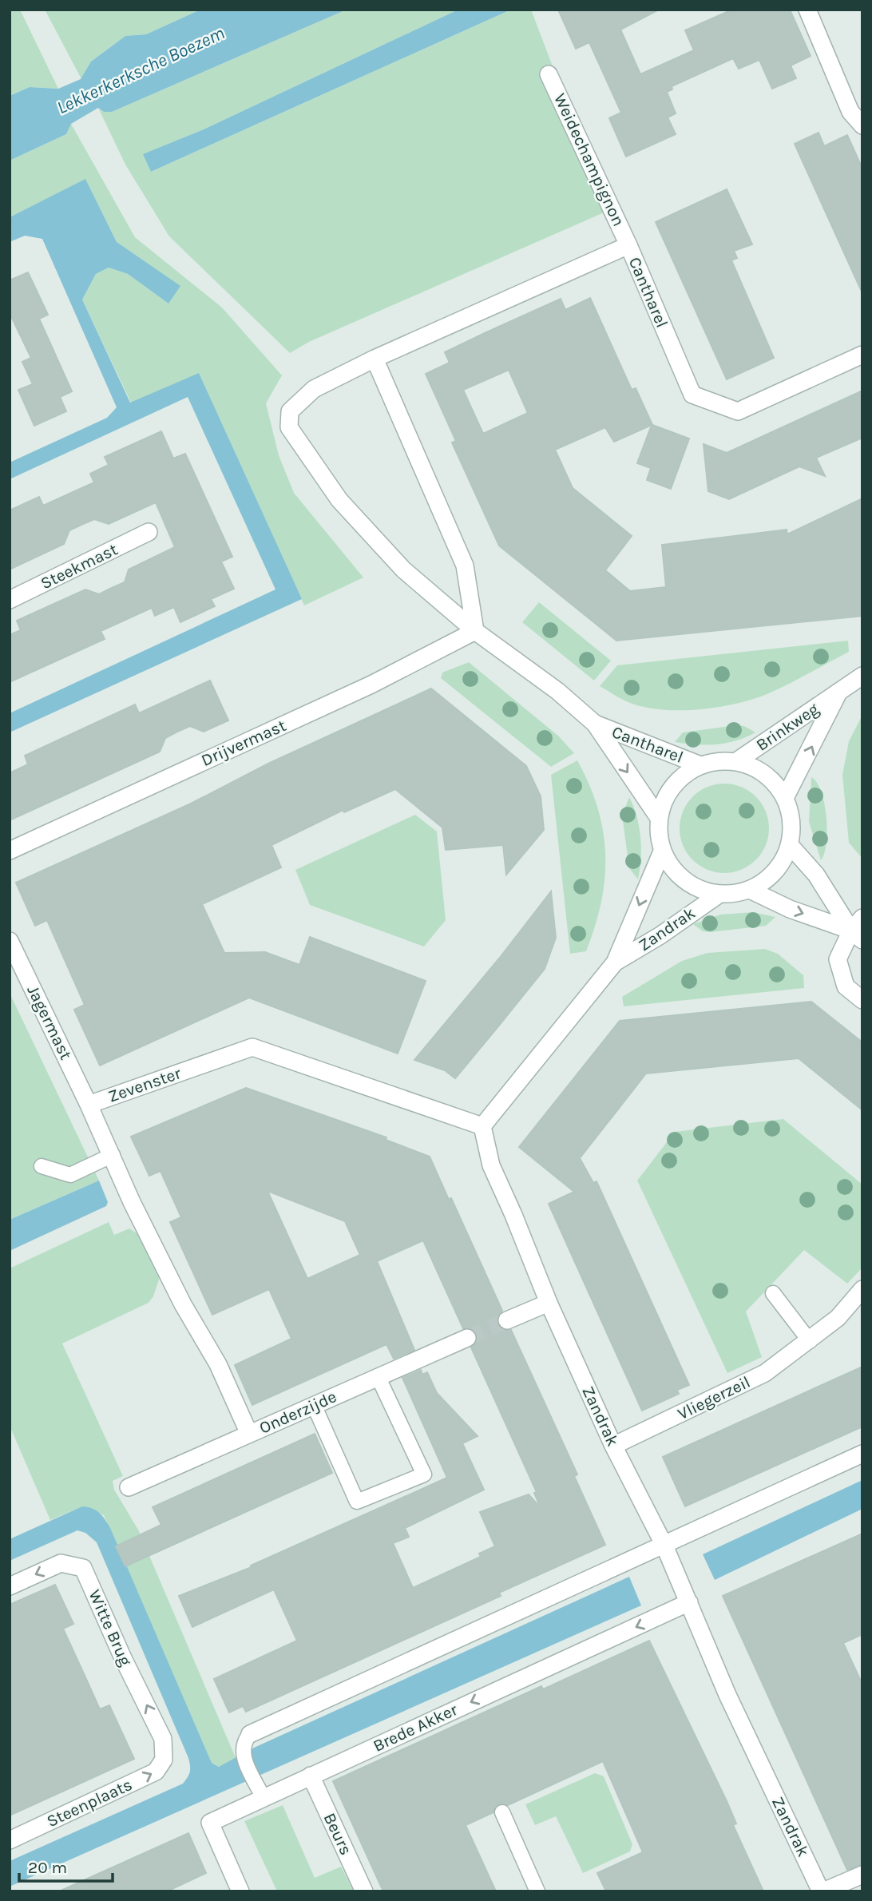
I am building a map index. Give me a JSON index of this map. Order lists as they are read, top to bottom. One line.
{"streets":{"street":["Weidechampignon","Cantharel","Steekmast","Brinkweg","Drijvermast","Zandrak","Jagermast","Zevenster","Vliegerzeil","Onderzijde","Witte Brug","Brede Akker","Steenplaats","Beurs"]},"crossings":[["Weidechampignon","Cantharel"],["Cantharel","Brinkweg"],["Cantharel","Drijvermast"],["Cantharel","Zandrak"],["Brinkweg","Zandrak"],["Zandrak","Zevenster"],["Zandrak","Vliegerzeil"],["Zandrak","Brede Akker"],["Jagermast","Zevenster"],["Zevenster","Onderzijde"],["Witte Brug","Steenplaats"],["Brede Akker","Beurs"]],"one_way":["Brinkweg","Witte Brug","Steenplaats"],"water":["Lekkerkerksche Boezem"],"scale_bar":"20 m"}
